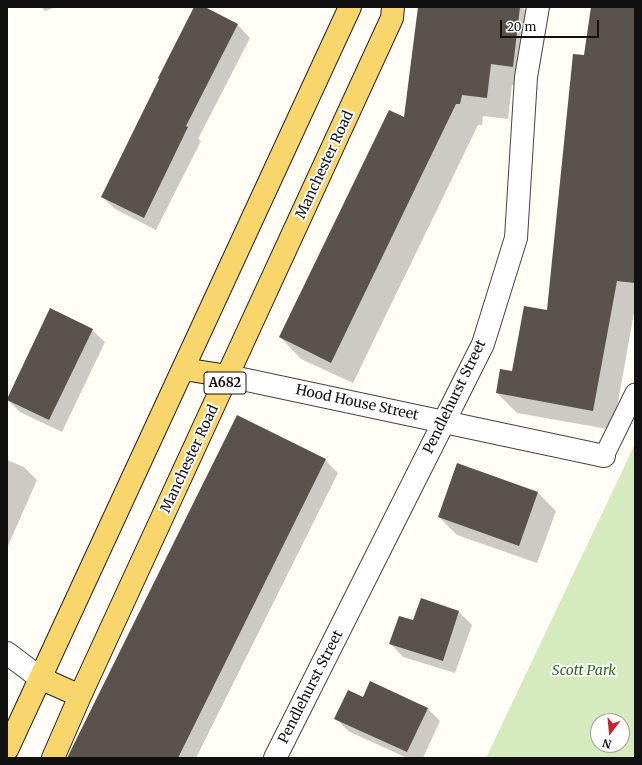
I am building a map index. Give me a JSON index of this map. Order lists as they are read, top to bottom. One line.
{"streets":{"main road":["Manchester Road","A682"],"street":["Pendlehurst Street","Hood House Street"]},"crossings":[["Manchester Road","Hood House Street"],["Pendlehurst Street","Hood House Street"]],"parks":["Scott Park"],"scale_bar":"20 m","north":"bottom"}
